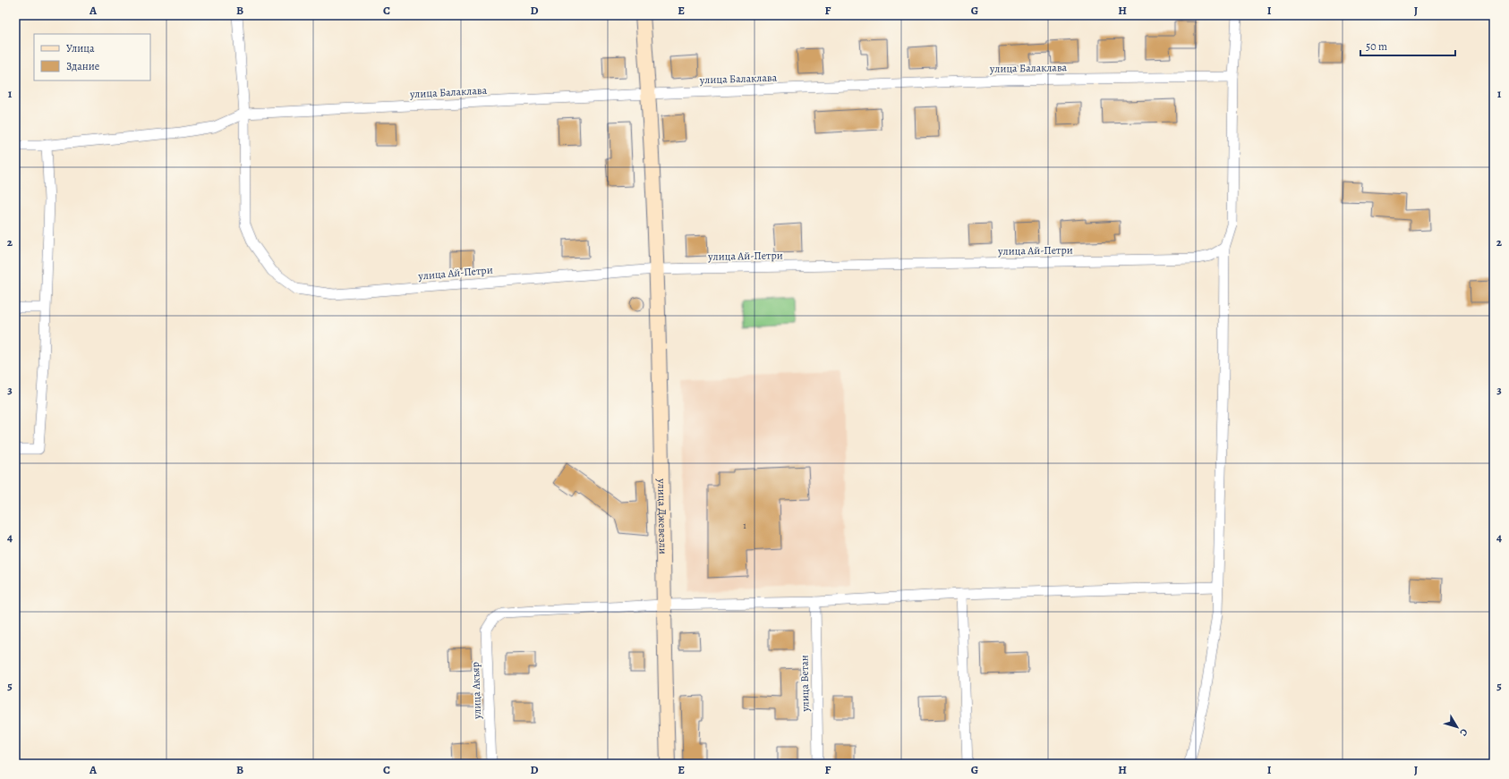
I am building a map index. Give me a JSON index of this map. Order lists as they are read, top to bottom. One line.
{"streets":{"street":["улица Балаклава","улица Ай-Петри","улица Джевезли","улица Ветан","улица Акъяр"]},"crossings":[["улица Балаклава","улица Ай-Петри"],["улица Балаклава","улица Джевезли"],["улица Ай-Петри","улица Джевезли"],["улица Джевезли","улица Акъяр"]],"house_numbers":["1"],"legend":["Улица","Здание"],"scale_bar":"50 m","north":"bottom right","grid":{"columns":["A","B","C","D","E","F","G","H","I","J"],"rows":["1","2","3","4","5"]}}
